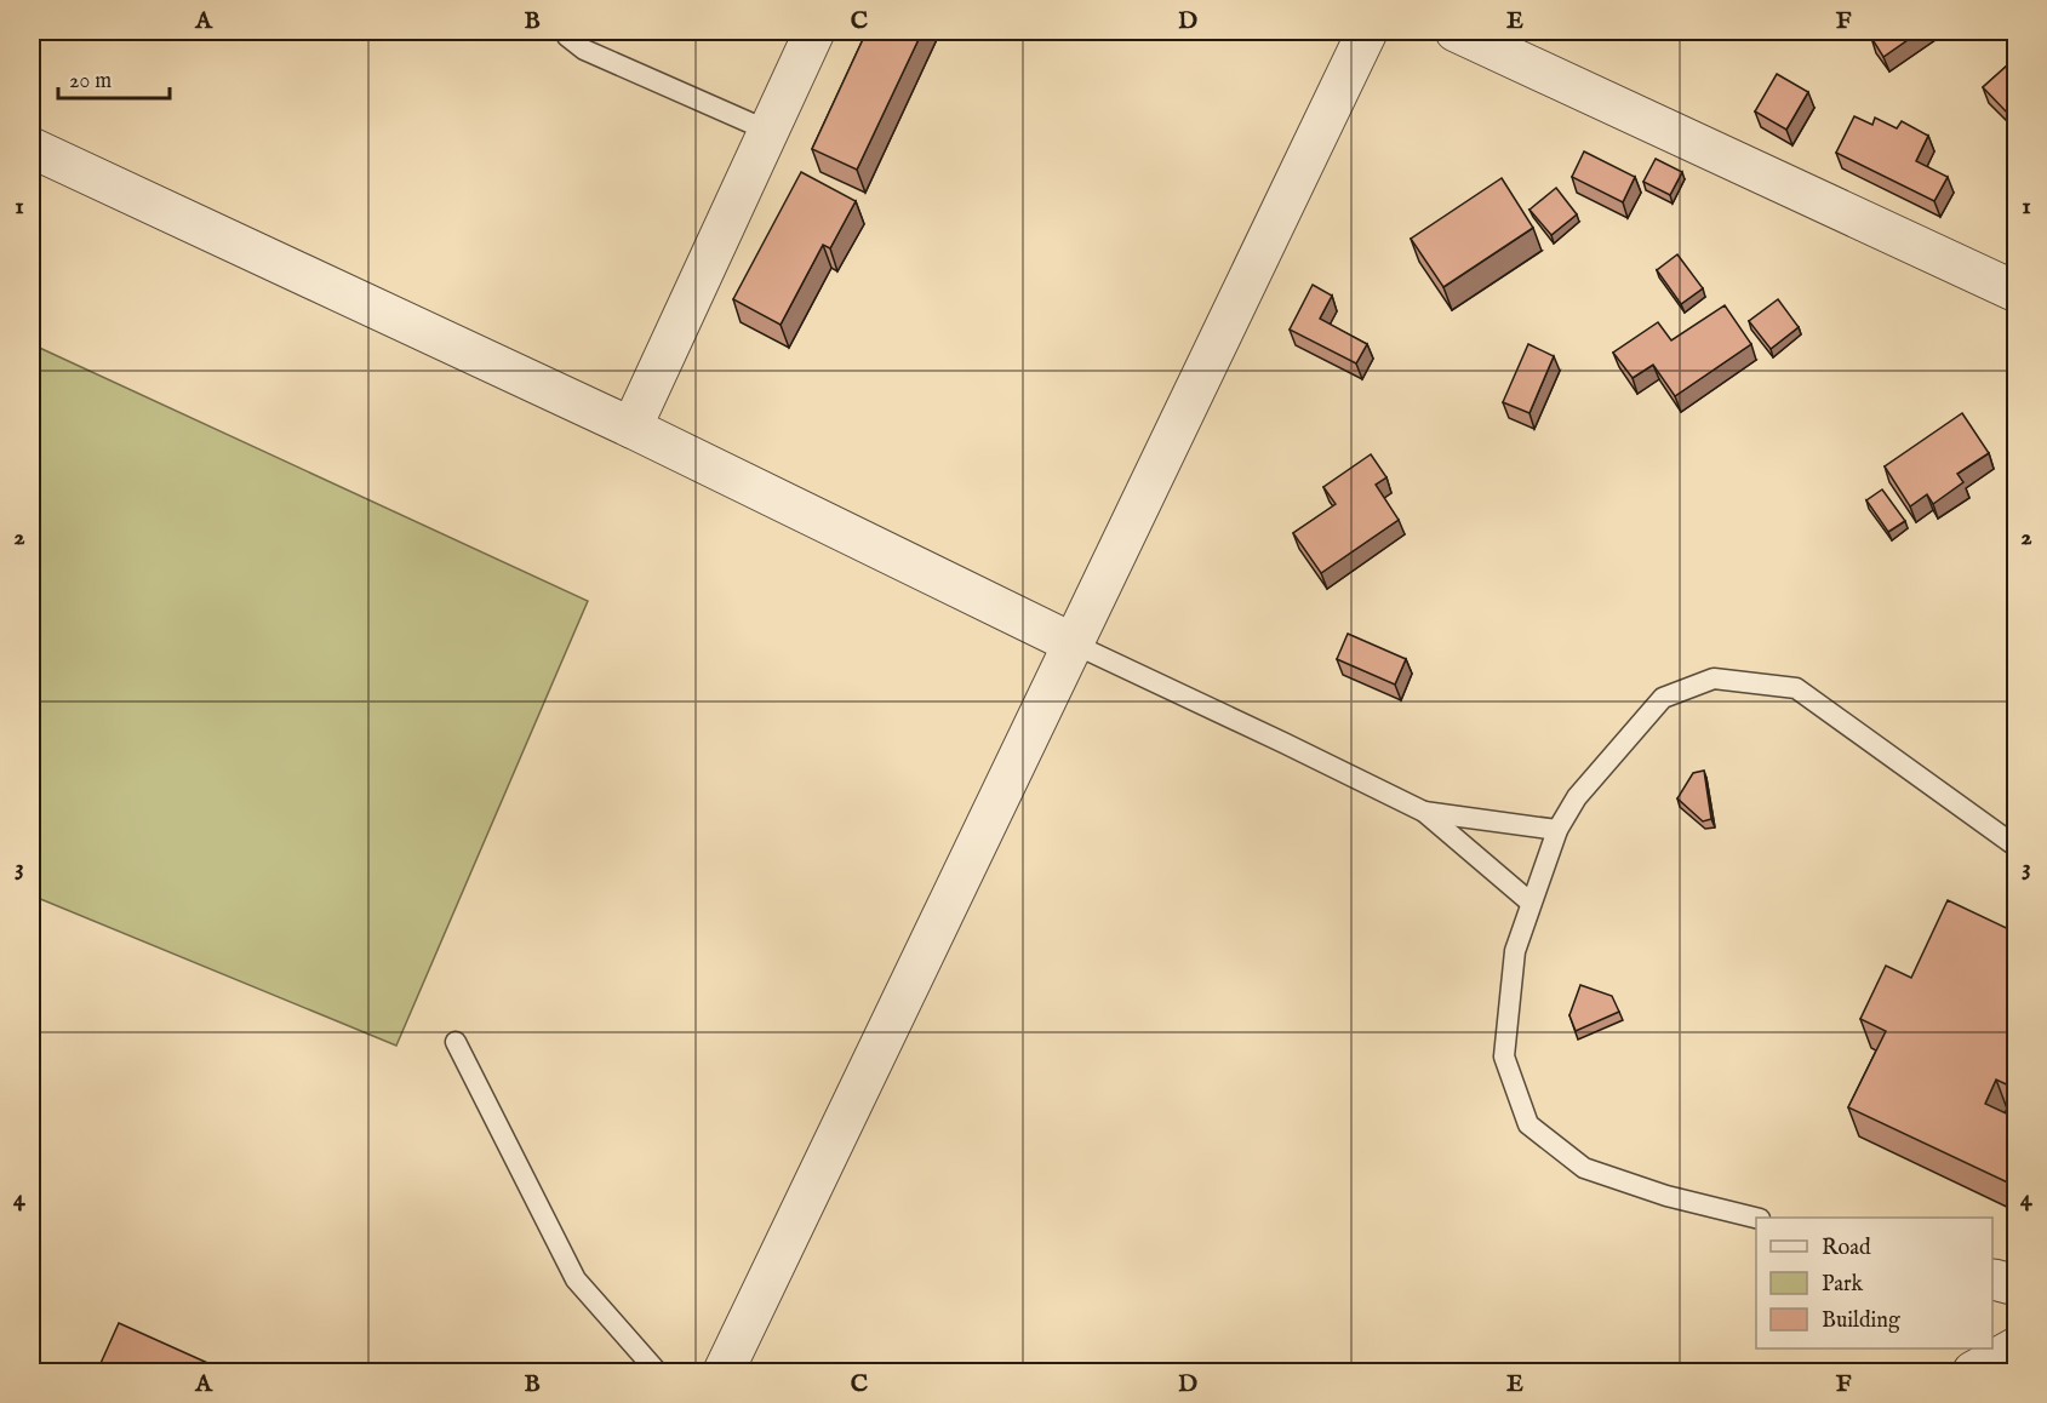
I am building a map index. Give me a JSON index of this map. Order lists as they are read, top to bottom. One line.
{"legend":["Road","Park","Building"],"scale_bar":"20 m","grid":{"columns":["A","B","C","D","E","F"],"rows":["1","2","3","4"]}}
